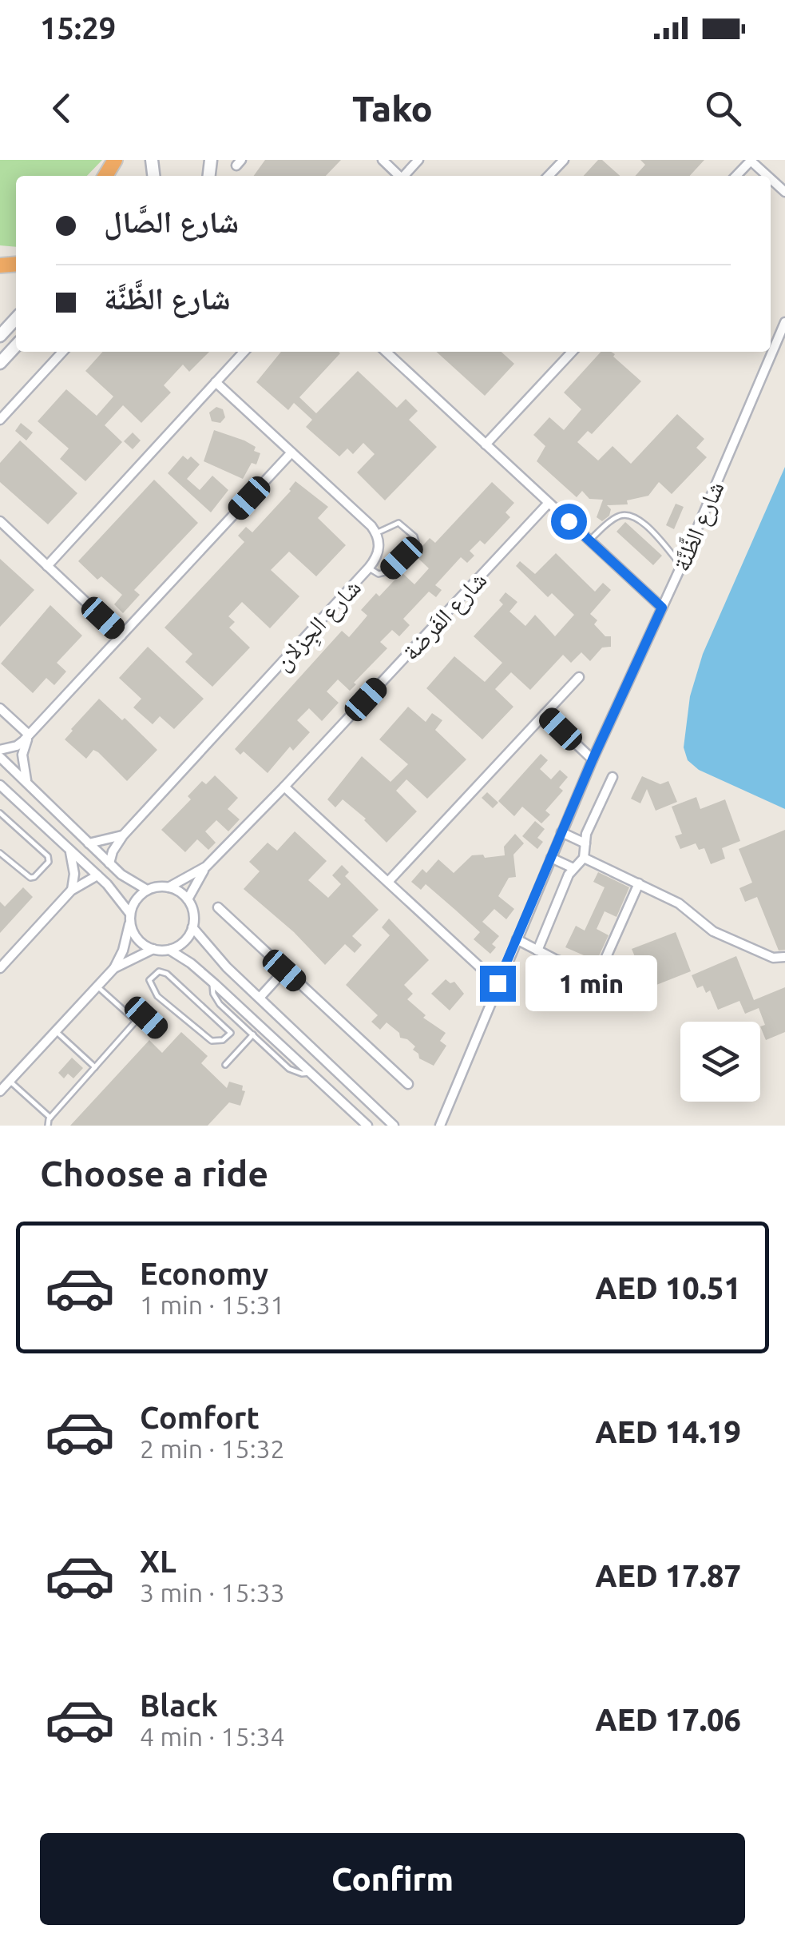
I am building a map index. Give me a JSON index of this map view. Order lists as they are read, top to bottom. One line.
{"streets":{"street":["شارع الظَّنَّة","شارع الفَرضة","شارع الجِزلان"]},"page":{"status":"15:29","header":"Tako","banner":["شارع الصَّال","شارع الظَّنَّة"],"bubble":"1 min","heading":"Choose a ride","list":[{"name":"Economy","note":"1 min · 15:31","value":"AED 10.51"},{"name":"Comfort","note":"2 min · 15:32","value":"AED 14.19"},{"name":"XL","note":"3 min · 15:33","value":"AED 17.87"},{"name":"Black","note":"4 min · 15:34","value":"AED 17.06"}],"buttons":"Confirm"}}
